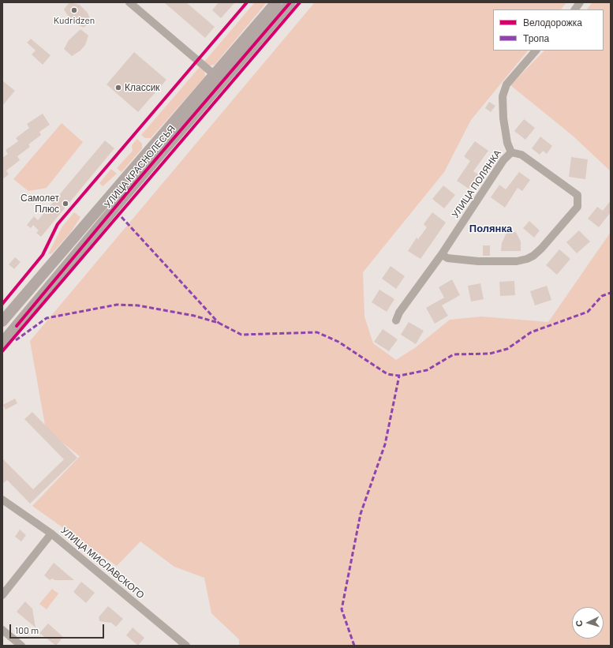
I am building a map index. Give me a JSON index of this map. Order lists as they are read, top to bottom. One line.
{"streets":{"street":["УЛИЦА КРАСНОЛЕСЬЯ","УЛИЦА ПОЛЯНКА","УЛИЦА МИСЛАВСКОГО"]},"districts":["Полянка"],"places":["Kudridzen","Классик","Самолет Плюс"],"legend":["Велодорожка","Тропа"],"scale_bar":"100 m","north":"left"}
